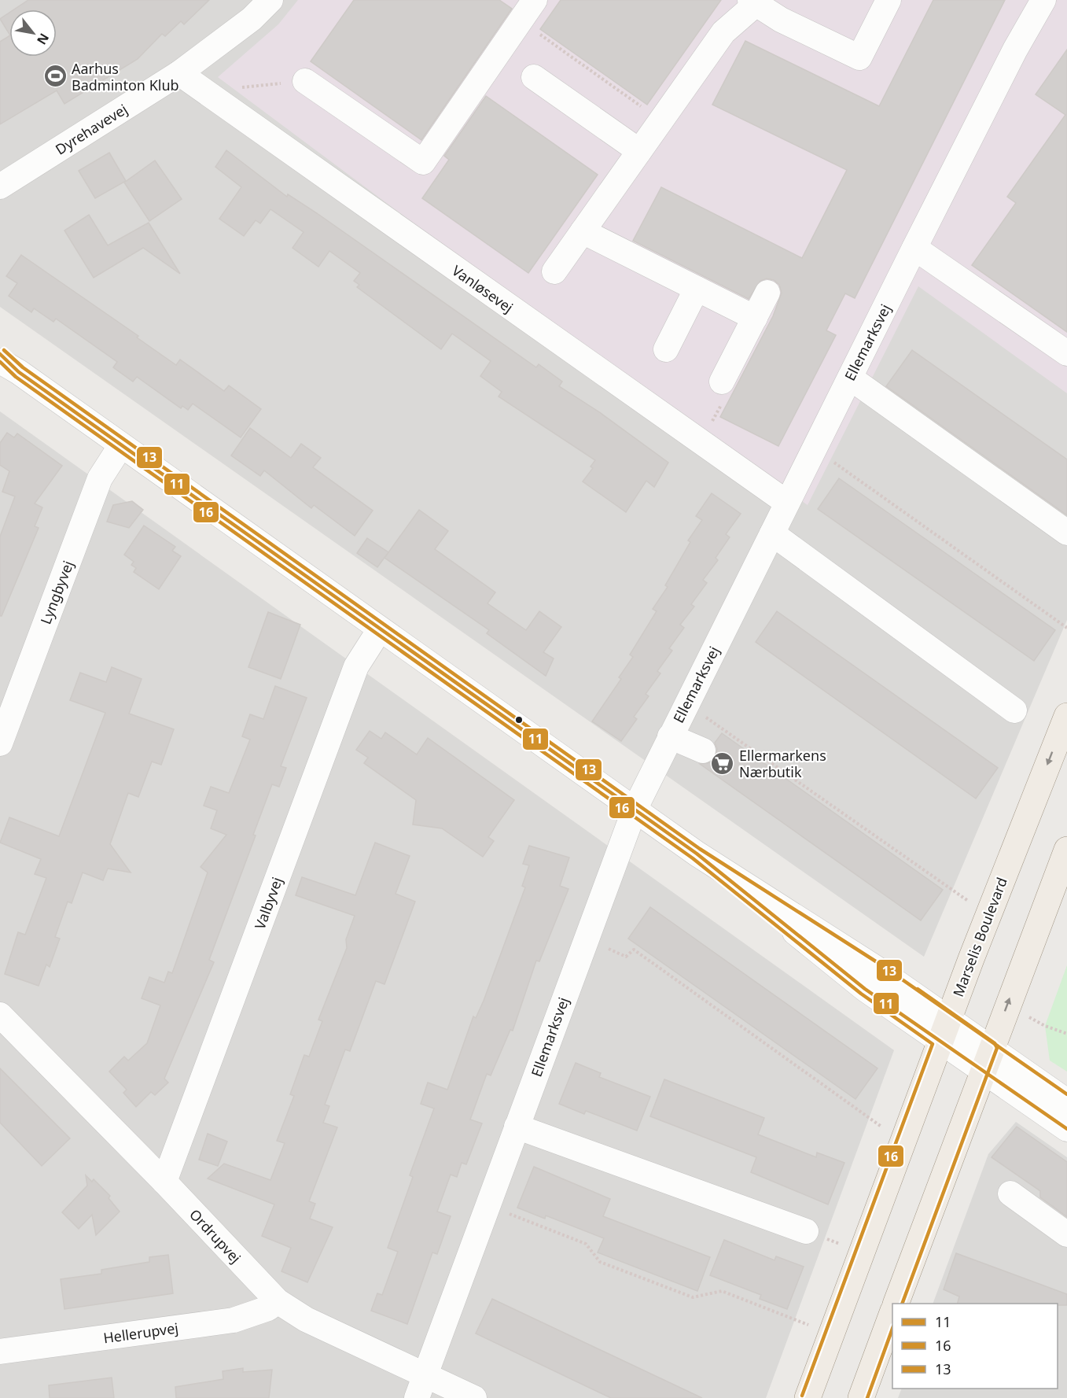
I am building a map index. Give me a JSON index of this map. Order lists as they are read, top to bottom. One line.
{"streets":{"main road":["Marselis Boulevard"],"street":["Dyrehavevej","Vanløsevej","Ellemarksvej","Lyngbyvej","Valbyvej","Ordrupvej","Hellerupvej"]},"crossings":[["Dyrehavevej","Vanløsevej"],["Vanløsevej","Ellemarksvej"],["Ellemarksvej","Ordrupvej"],["Valbyvej","Ordrupvej"],["Ordrupvej","Hellerupvej"]],"places":{"sports":["Aarhus Badminton Klub"],"supermarket":["Ellermarkens Nærbutik"]},"lines":["transit line 13","transit line 11","transit line 16"],"legend":["11","16","13"],"north":"bottom right"}
